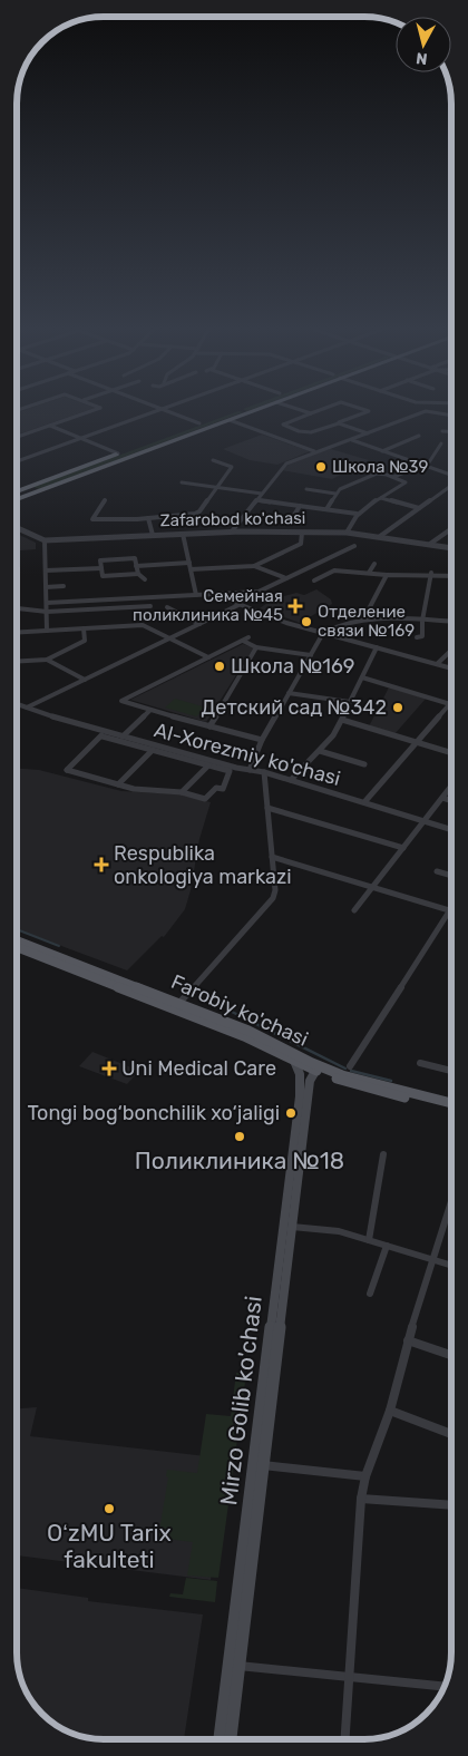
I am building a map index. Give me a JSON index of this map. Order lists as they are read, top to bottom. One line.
{"streets":{"main road":["Farobiy ko'chasi","Mirzo Golib ko'chasi"],"street":["Zafarobod ko'chasi","Al-Xorezmiy ko'chasi"]},"crossings":[["Farobiy ko'chasi","Mirzo Golib ko'chasi"]],"places":{"other":["Школа №39","Отделение связи №169","Школа №169","Детский сад №342","Tongi bog‘bonchilik xo‘jaligi","Поликлиника №18","OʻzMU Tarix fakulteti"],"health":["Семейная поликлиника №45","Respublika onkologiya markazi","Uni Medical Care"]},"north":"bottom"}
